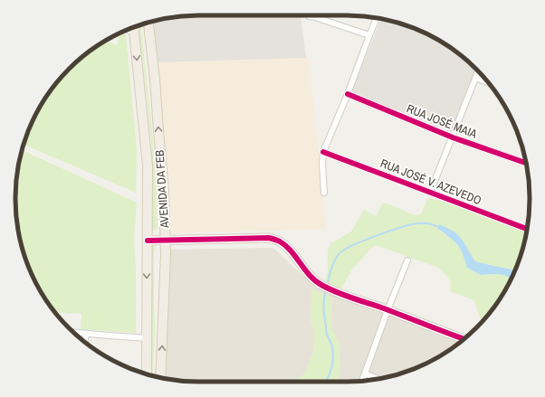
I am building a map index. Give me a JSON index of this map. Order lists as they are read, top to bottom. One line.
{"streets":{"main road":["AVENIDA DA FEB"],"street":["RUA JOSÉ MAIA","RUA JOSÉ V. AZEVEDO"]}}
